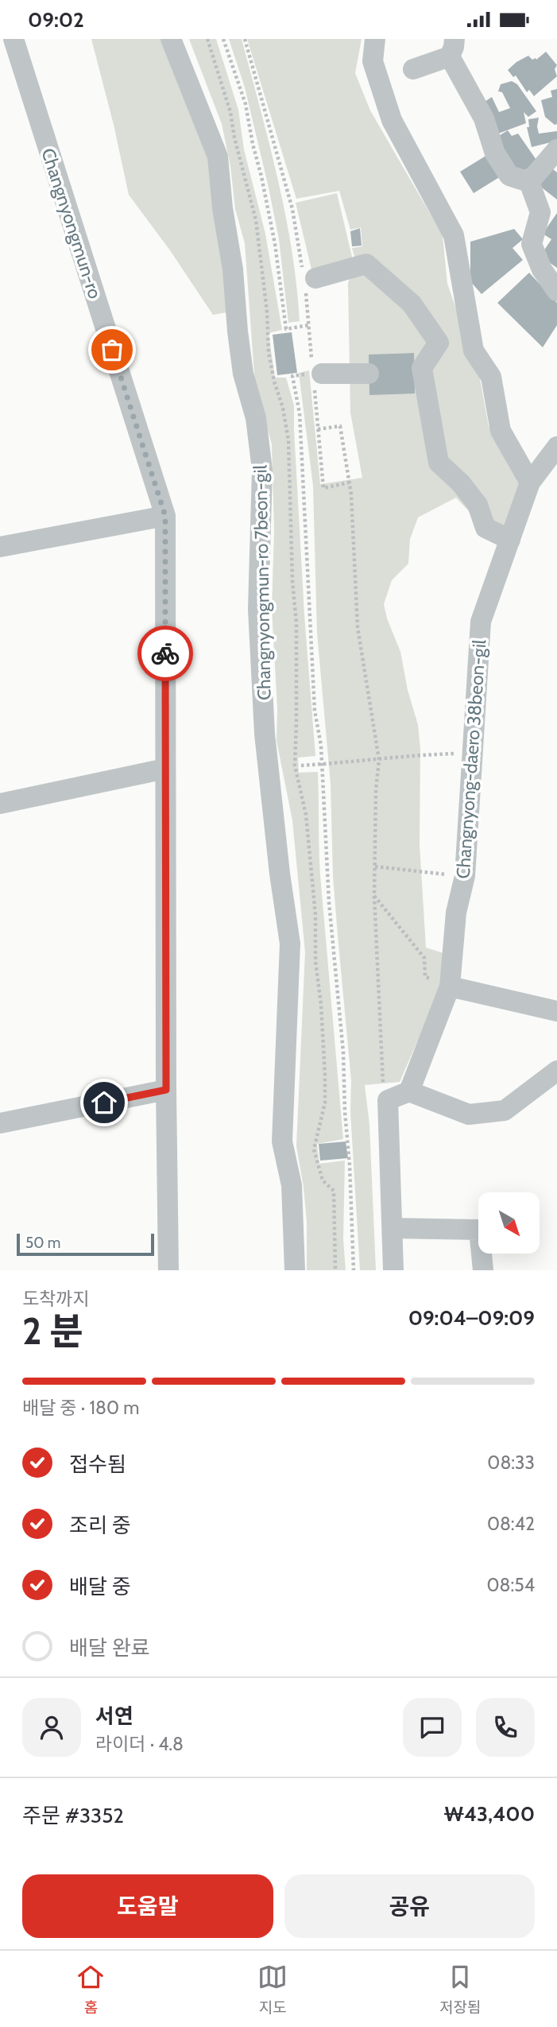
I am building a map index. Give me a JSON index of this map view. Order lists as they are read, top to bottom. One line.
{"streets":{"street":["Changnyongmun-ro","Changnyongmun-ro 7beon-gil","Changnyong-daero 38beon-gil"]},"scale_bar":"50 m","north":"bottom right","page":{"status":"09:02","scale":"50 m","heading":["2 분","도착까지","09:04–09:09"],"panel":["서연","라이더 · 4.8","주문 #3352","₩43,400"],"bar":"배달 중 · 180 m","list":[["접수됨","08:33"],["조리 중","08:42"],["배달 중","08:54"],"배달 완료"],"buttons":["도움말","공유"],"tabs":["홈","지도","저장됨"]}}
